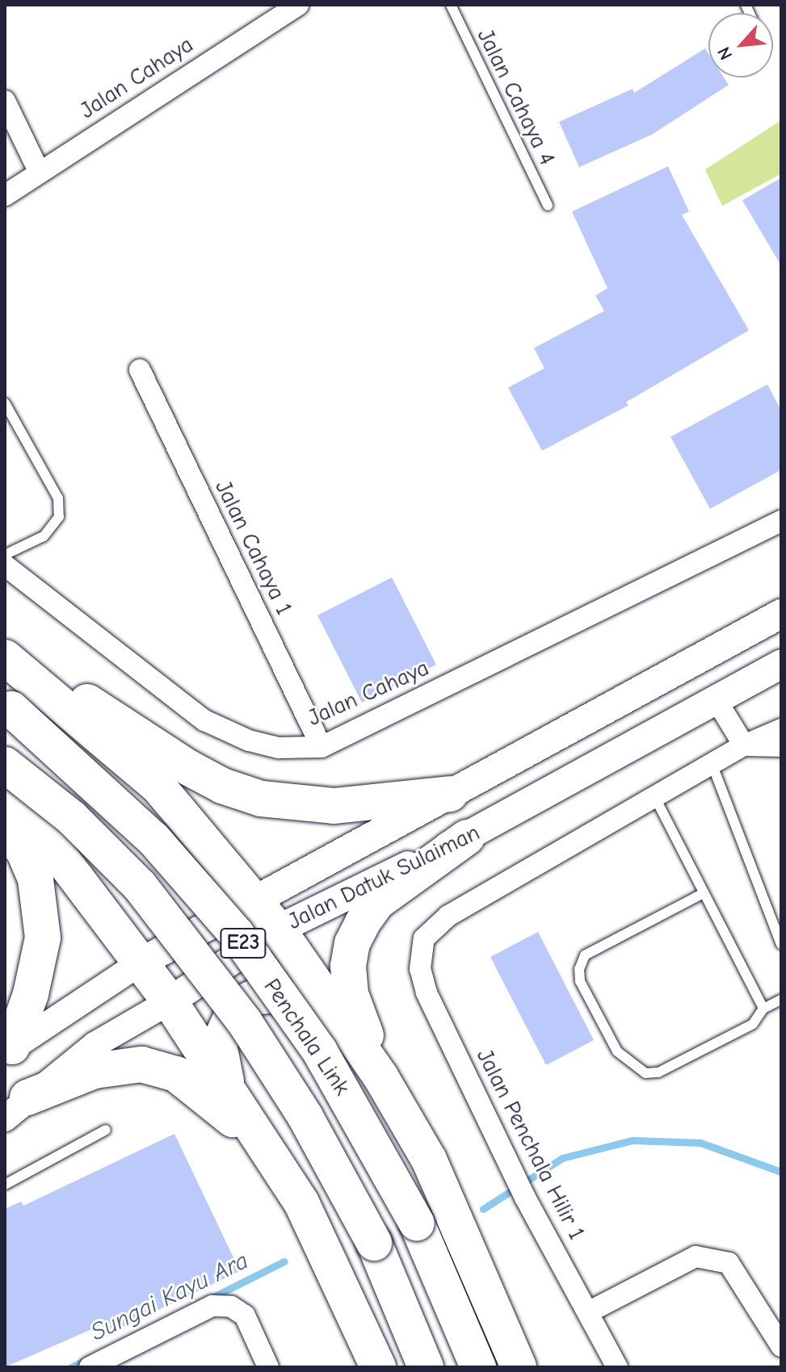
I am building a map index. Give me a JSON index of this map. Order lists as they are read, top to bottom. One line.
{"streets":{"highway":["E23","Penchala Link"],"main road":["Jalan Datuk Sulaiman"],"street":["Jalan Cahaya","Jalan Cahaya 1","Jalan Penchala Hilir 1"],"lane":["Jalan Cahaya 4"]},"crossings":[["Jalan Cahaya","Jalan Cahaya 1"]],"water":["Sungai Kayu Ara"],"north":"bottom left"}
